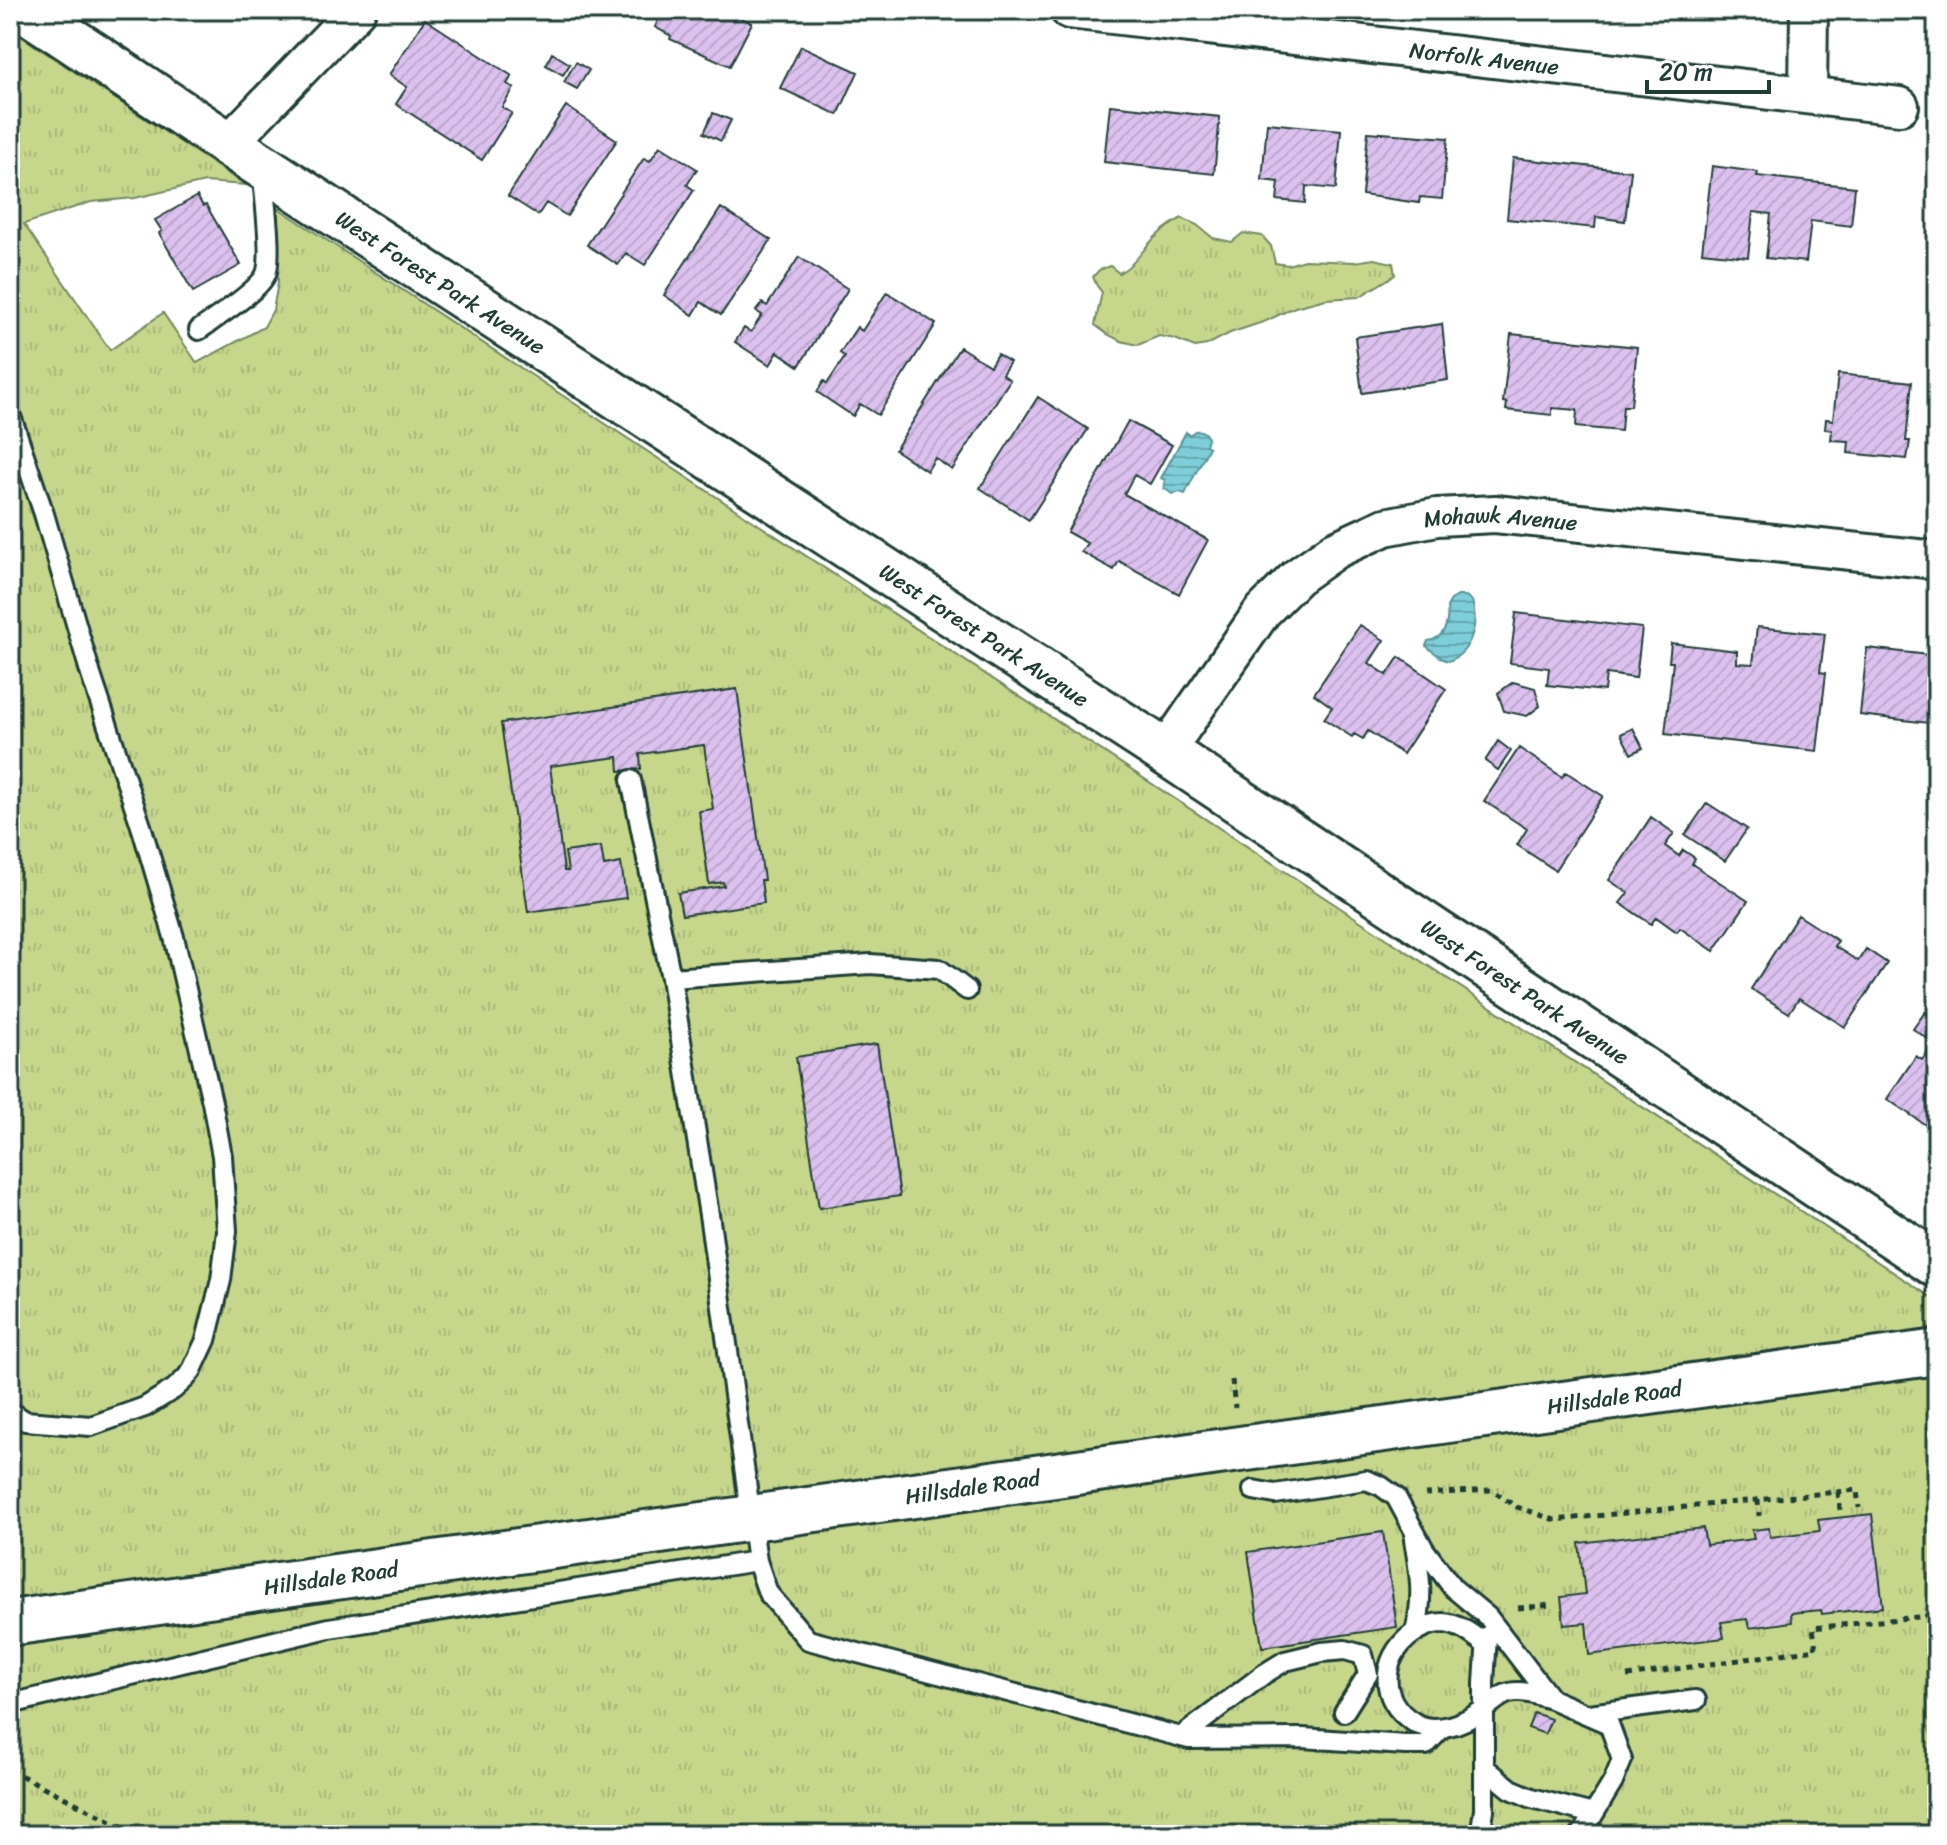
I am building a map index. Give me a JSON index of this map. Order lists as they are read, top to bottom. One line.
{"streets":{"main road":["West Forest Park Avenue","Hillsdale Road"],"street":["Norfolk Avenue","Mohawk Avenue"]},"crossings":[["West Forest Park Avenue","Mohawk Avenue"]],"scale_bar":"20 m"}
